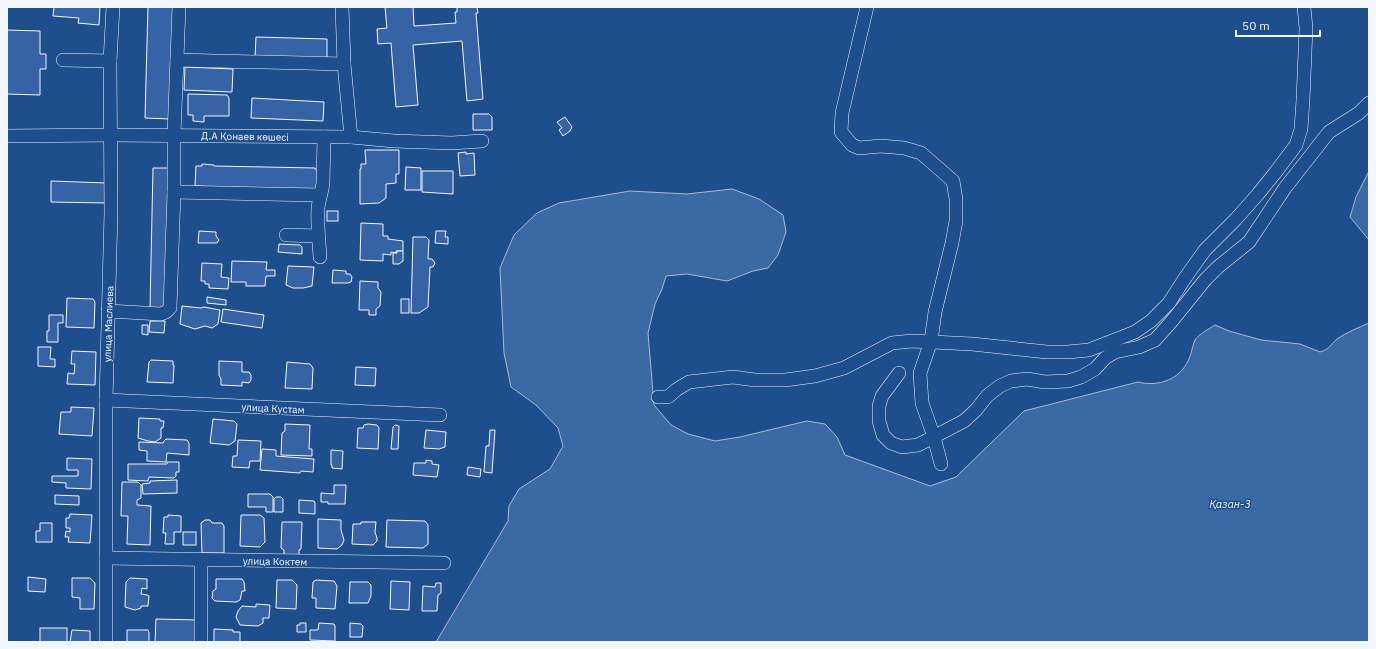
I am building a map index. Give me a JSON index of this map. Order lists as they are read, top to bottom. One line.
{"streets":{"street":["Д.А Қонаев көшесі","улица Маслиева","улица Кустам","улица Коктем"]},"crossings":[["Д.А Қонаев көшесі","улица Маслиева"],["улица Маслиева","улица Кустам"],["улица Маслиева","улица Коктем"]],"water":["Қазан-3"],"scale_bar":"50 m"}
